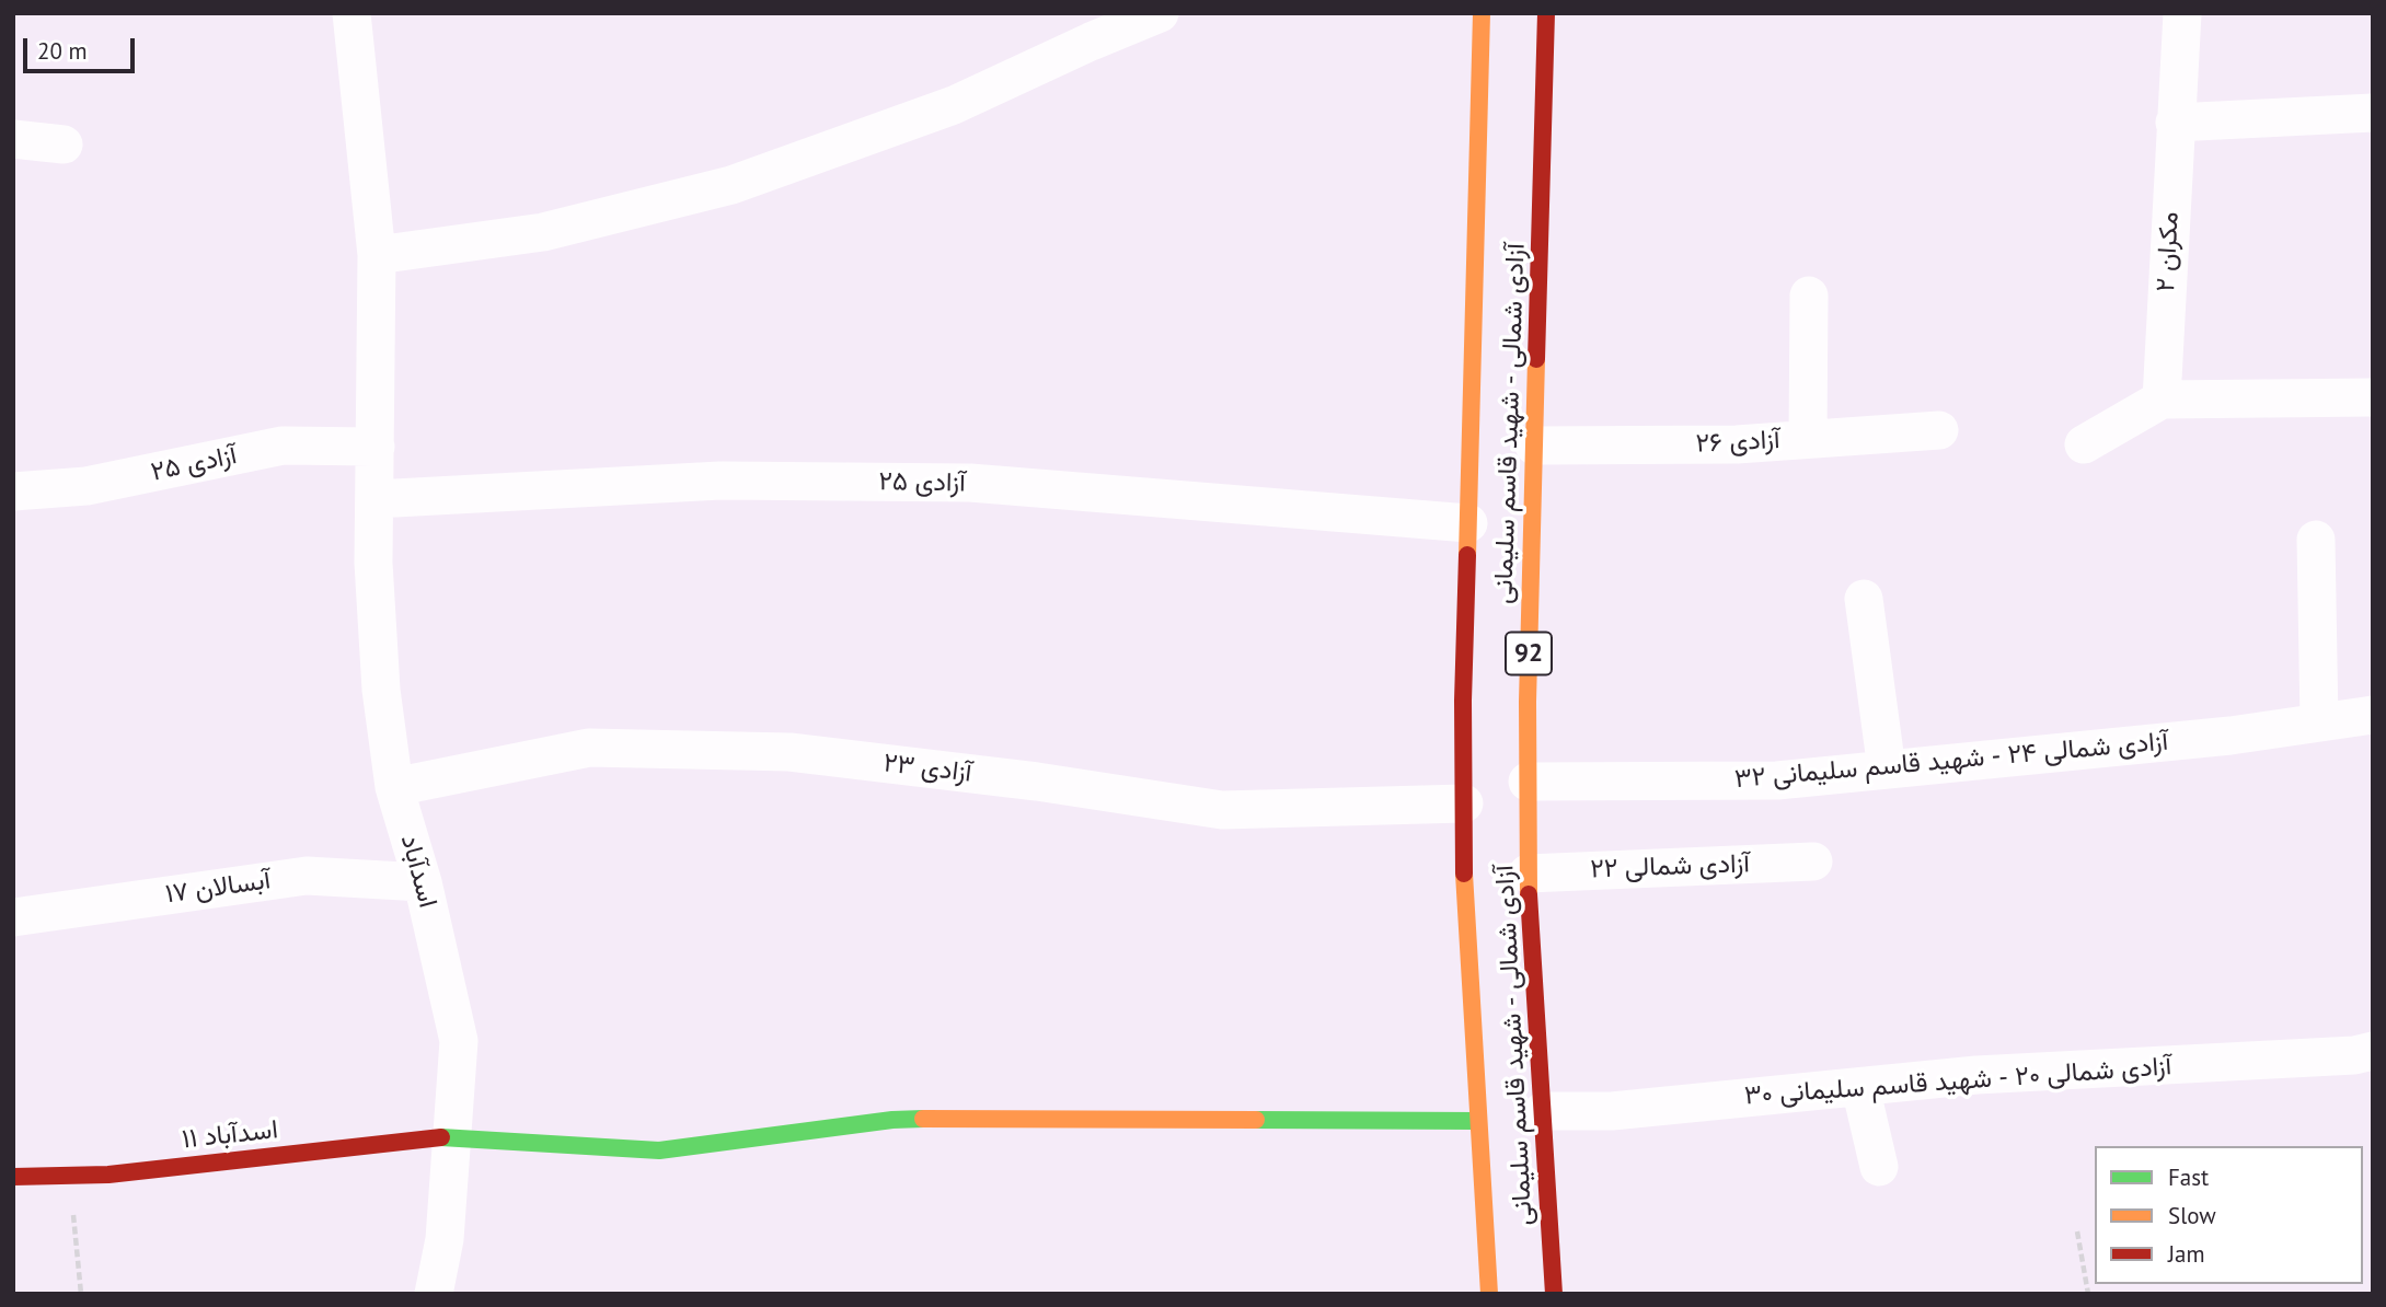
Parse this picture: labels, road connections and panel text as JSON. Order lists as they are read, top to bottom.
{
  "streets": {
    "main road": ["آزادی شمالی - شهید قاسم سلیمانی", "92", "اسدآباد ۱۱"],
    "street": [
      "مکران ۲",
      "آزادی ۲۶",
      "آزادی ۲۵",
      "آزادی شمالی ۲۴ - شهید قاسم سلیمانی ۳۲",
      "آزادی ۲۳",
      "آزادی شمالی ۲۲",
      "اسدآباد",
      "آبسالان ۱۷",
      "آزادی شمالی ۲۰ - شهید قاسم سلیمانی ۳۰"
    ]
  },
  "crossings": [
    ["آزادی شمالی - شهید قاسم سلیمانی", "آزادی ۲۶"],
    ["آزادی شمالی - شهید قاسم سلیمانی", "آزادی ۲۵"],
    ["آزادی شمالی - شهید قاسم سلیمانی", "آزادی شمالی ۲۴ - شهید قاسم سلیمانی ۳۲"],
    ["آزادی شمالی - شهید قاسم سلیمانی", "آزادی ۲۳"],
    ["آزادی شمالی - شهید قاسم سلیمانی", "آزادی شمالی ۲۲"],
    ["آزادی شمالی - شهید قاسم سلیمانی", "آزادی شمالی ۲۰ - شهید قاسم سلیمانی ۳۰"],
    ["آزادی شمالی - شهید قاسم سلیمانی", "اسدآباد ۱۱"],
    ["آزادی ۲۵", "اسدآباد"],
    ["آزادی ۲۳", "اسدآباد"],
    ["اسدآباد", "آبسالان ۱۷"],
    ["اسدآباد", "اسدآباد ۱۱"]
  ],
  "legend": ["Fast", "Slow", "Jam"],
  "scale_bar": "20 m"
}
